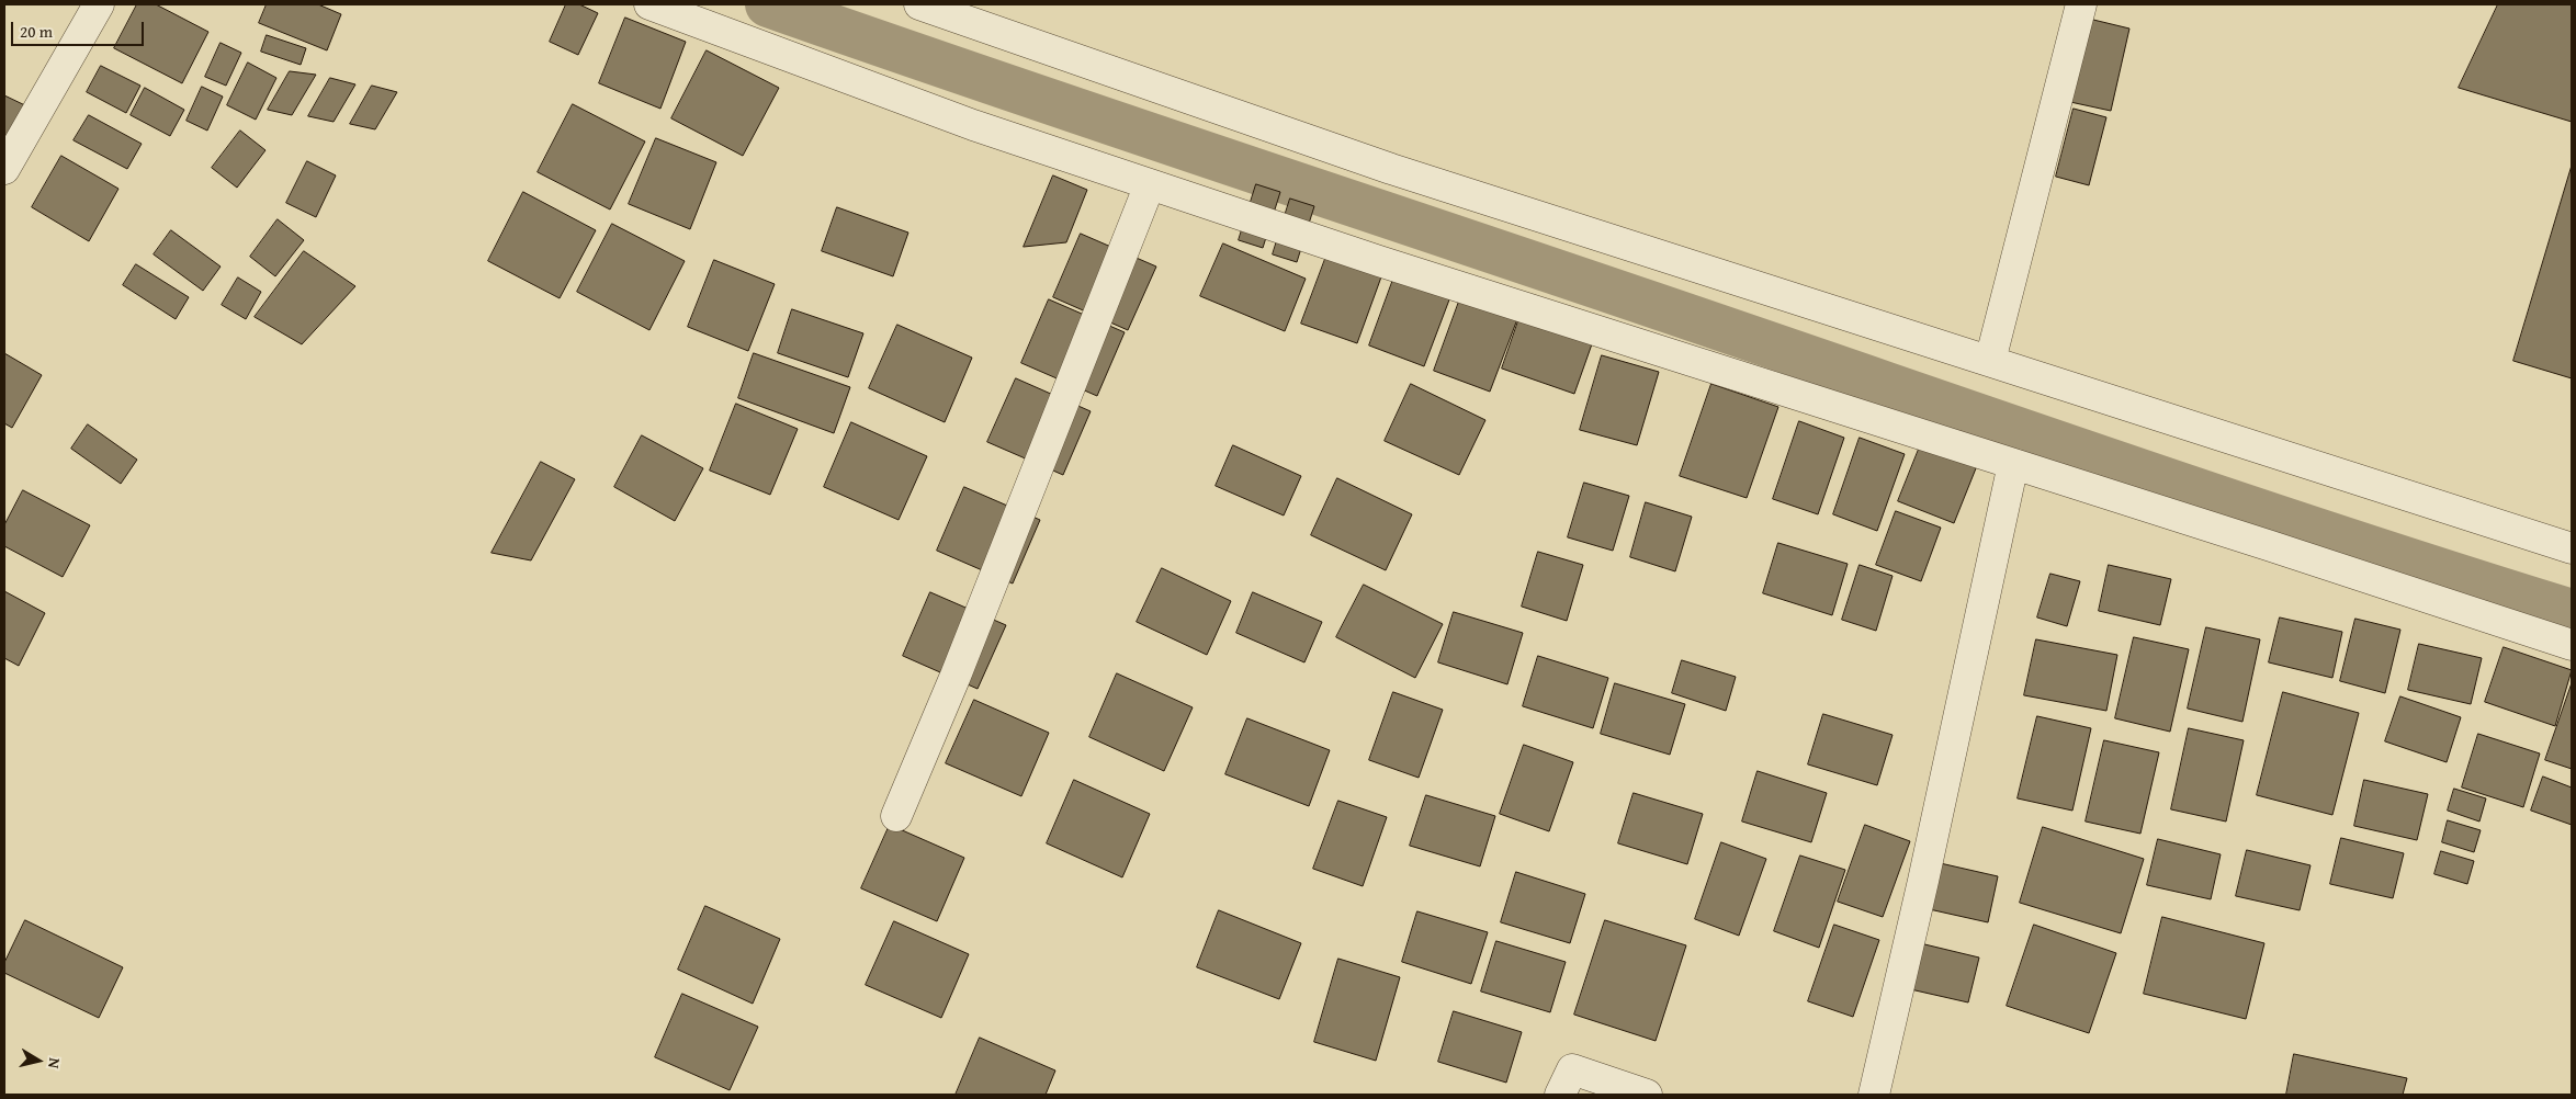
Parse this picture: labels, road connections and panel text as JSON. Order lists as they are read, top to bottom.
{
  "scale_bar": "20 m",
  "north": "right"
}
